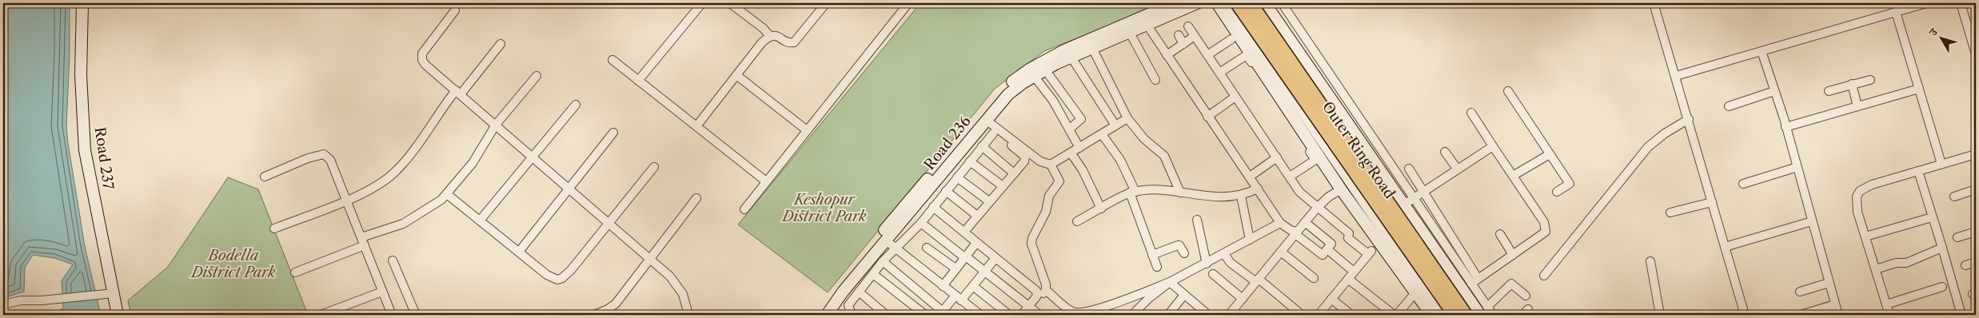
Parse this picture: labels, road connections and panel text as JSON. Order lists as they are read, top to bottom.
{
  "streets": {
    "main road": ["Outer Ring Road"],
    "street": ["Road 236", "Road 237"]
  },
  "parks": ["Keshopur District Park", "Bodella District Park"],
  "north": "top left"
}
